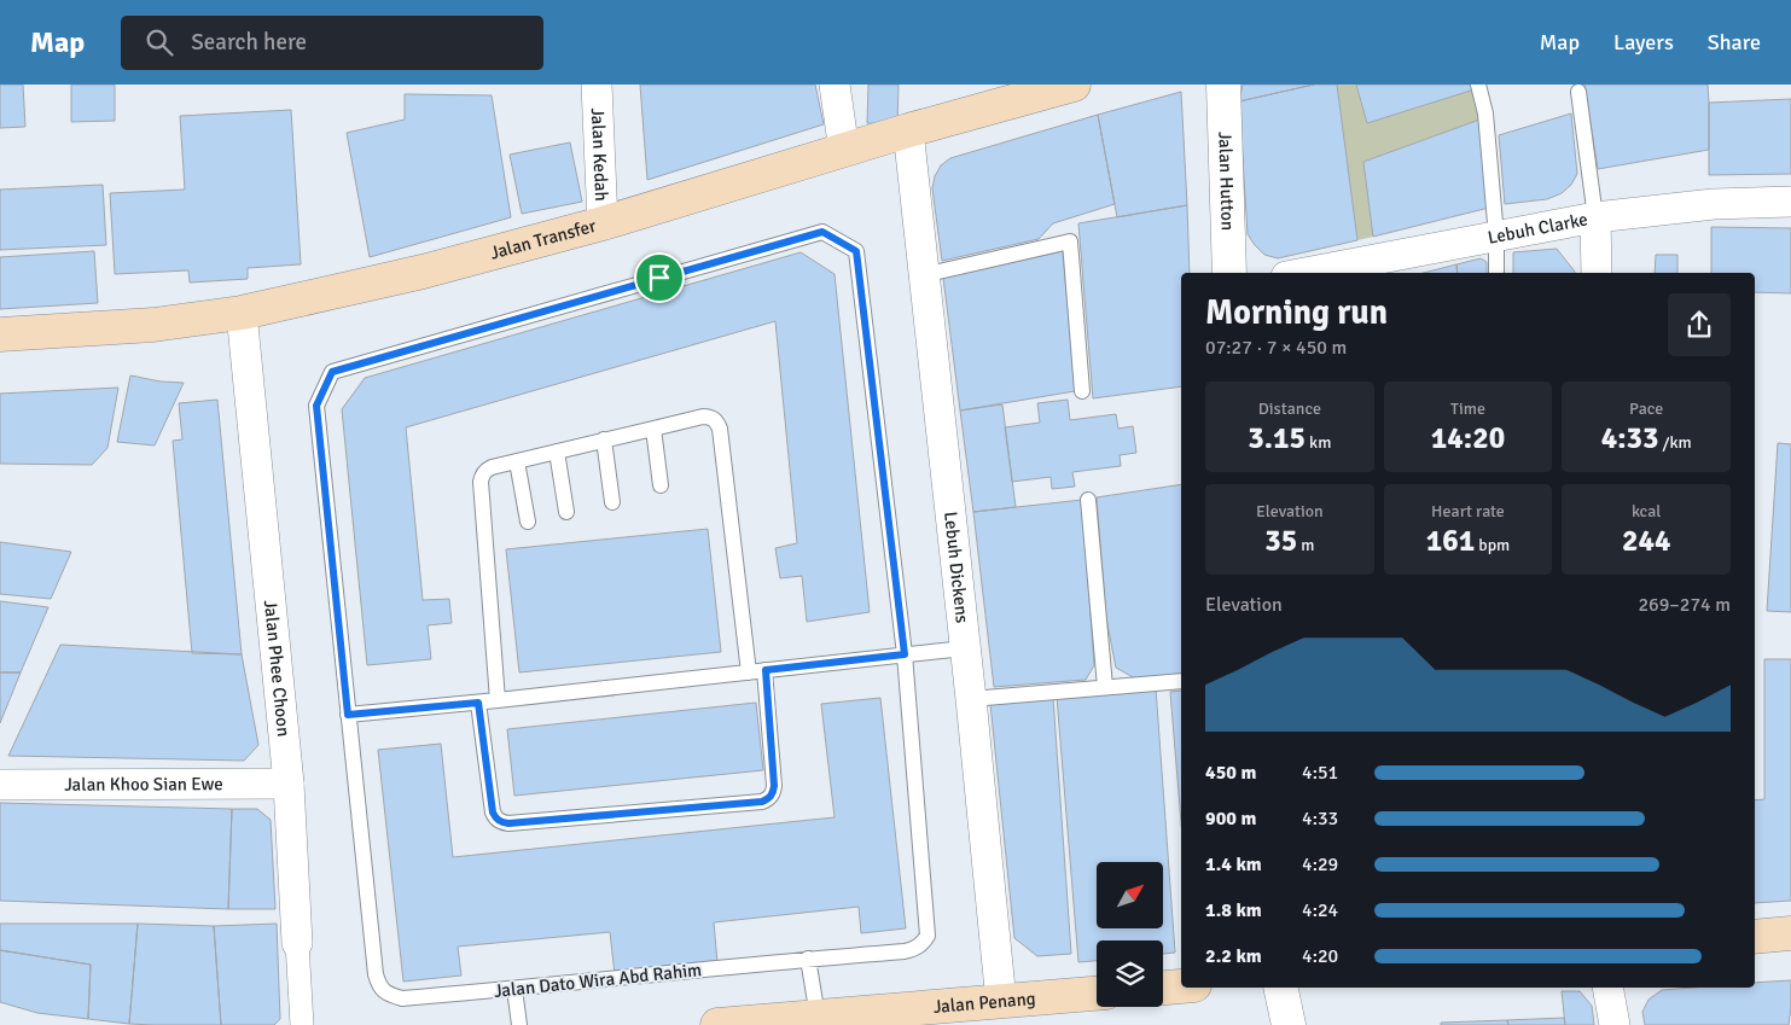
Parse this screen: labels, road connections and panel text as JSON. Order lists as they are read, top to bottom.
{
  "streets": {
    "main road": ["Jalan Transfer", "Jalan Penang"],
    "street": [
      "Jalan Kedah",
      "Jalan Hutton",
      "Lebuh Clarke",
      "Lebuh Dickens",
      "Jalan Phee Choon",
      "Jalan Khoo Sian Ewe"
    ],
    "lane": ["Jalan Dato Wira Abd Rahim"]
  },
  "crossings": [
    ["Jalan Kedah", "Jalan Transfer"],
    ["Jalan Transfer", "Lebuh Dickens"],
    ["Jalan Transfer", "Jalan Phee Choon"],
    ["Lebuh Dickens", "Jalan Penang"],
    ["Jalan Phee Choon", "Jalan Khoo Sian Ewe"]
  ],
  "north": "top right",
  "page": {
    "header": "Map",
    "search": "Search here",
    "nav": ["Map", "Layers", "Share"],
    "heading": ["Morning run", "07:27 · 7 × 450 m"],
    "stats": [
      ["Distance", "3.15 km"],
      ["Time", "14:20"],
      ["Pace", "4:33 /km"],
      ["Elevation", "35 m"],
      ["Heart rate", "161 bpm"],
      ["kcal", "244"]
    ],
    "chart": ["Elevation", "269–274 m"],
    "list": [
      {
        "name": "450 m",
        "note": "4:51"
      },
      {
        "name": "900 m",
        "note": "4:33"
      },
      {
        "name": "1.4 km",
        "note": "4:29"
      },
      {
        "name": "1.8 km",
        "note": "4:24"
      },
      {
        "name": "2.2 km",
        "note": "4:20"
      }
    ]
  }
}
